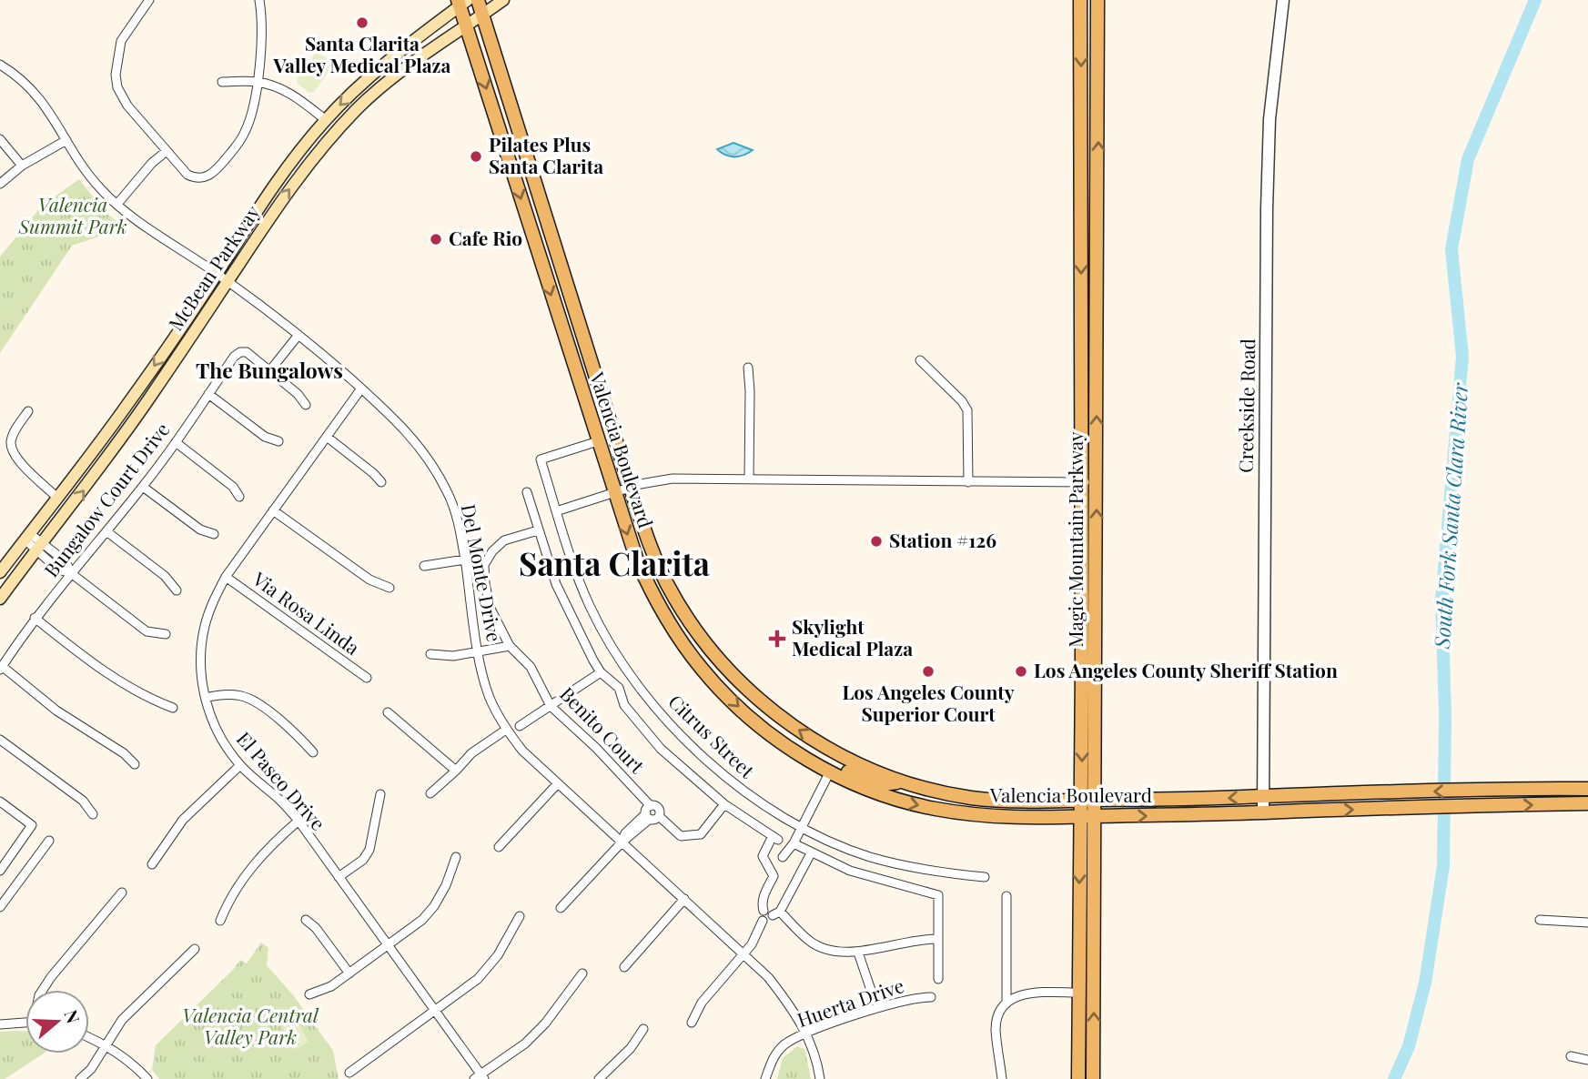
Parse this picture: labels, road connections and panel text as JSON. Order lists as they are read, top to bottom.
{
  "streets": {
    "main road": ["McBean Parkway", "Valencia Boulevard", "Magic Mountain Parkway"],
    "street": [
      "Creekside Road",
      "Bungalow Court Drive",
      "Del Monte Drive",
      "Via Rosa Linda",
      "Benito Court",
      "Citrus Street",
      "El Paseo Drive",
      "Huerta Drive"
    ]
  },
  "crossings": [
    ["McBean Parkway", "Valencia Boulevard"],
    ["McBean Parkway", "Del Monte Drive"],
    ["Creekside Road", "Valencia Boulevard"],
    ["Valencia Boulevard", "Magic Mountain Parkway"],
    ["Valencia Boulevard", "Citrus Street"],
    ["Del Monte Drive", "El Paseo Drive"],
    ["Del Monte Drive", "Huerta Drive"],
    ["Via Rosa Linda", "El Paseo Drive"]
  ],
  "districts": ["The Bungalows", "Santa Clarita"],
  "water": ["South Fork Santa Clara River"],
  "parks": ["Valencia Summit Park", "Valencia Central Valley Park"],
  "places": {
    "other": [
      "Santa Clarita Valley Medical Plaza",
      "Pilates Plus Santa Clarita",
      "Cafe Rio",
      "Station #126",
      "Los Angeles County Superior Court",
      "Los Angeles County Sheriff Station"
    ],
    "health": ["Skylight Medical Plaza"]
  },
  "north": "right"
}
